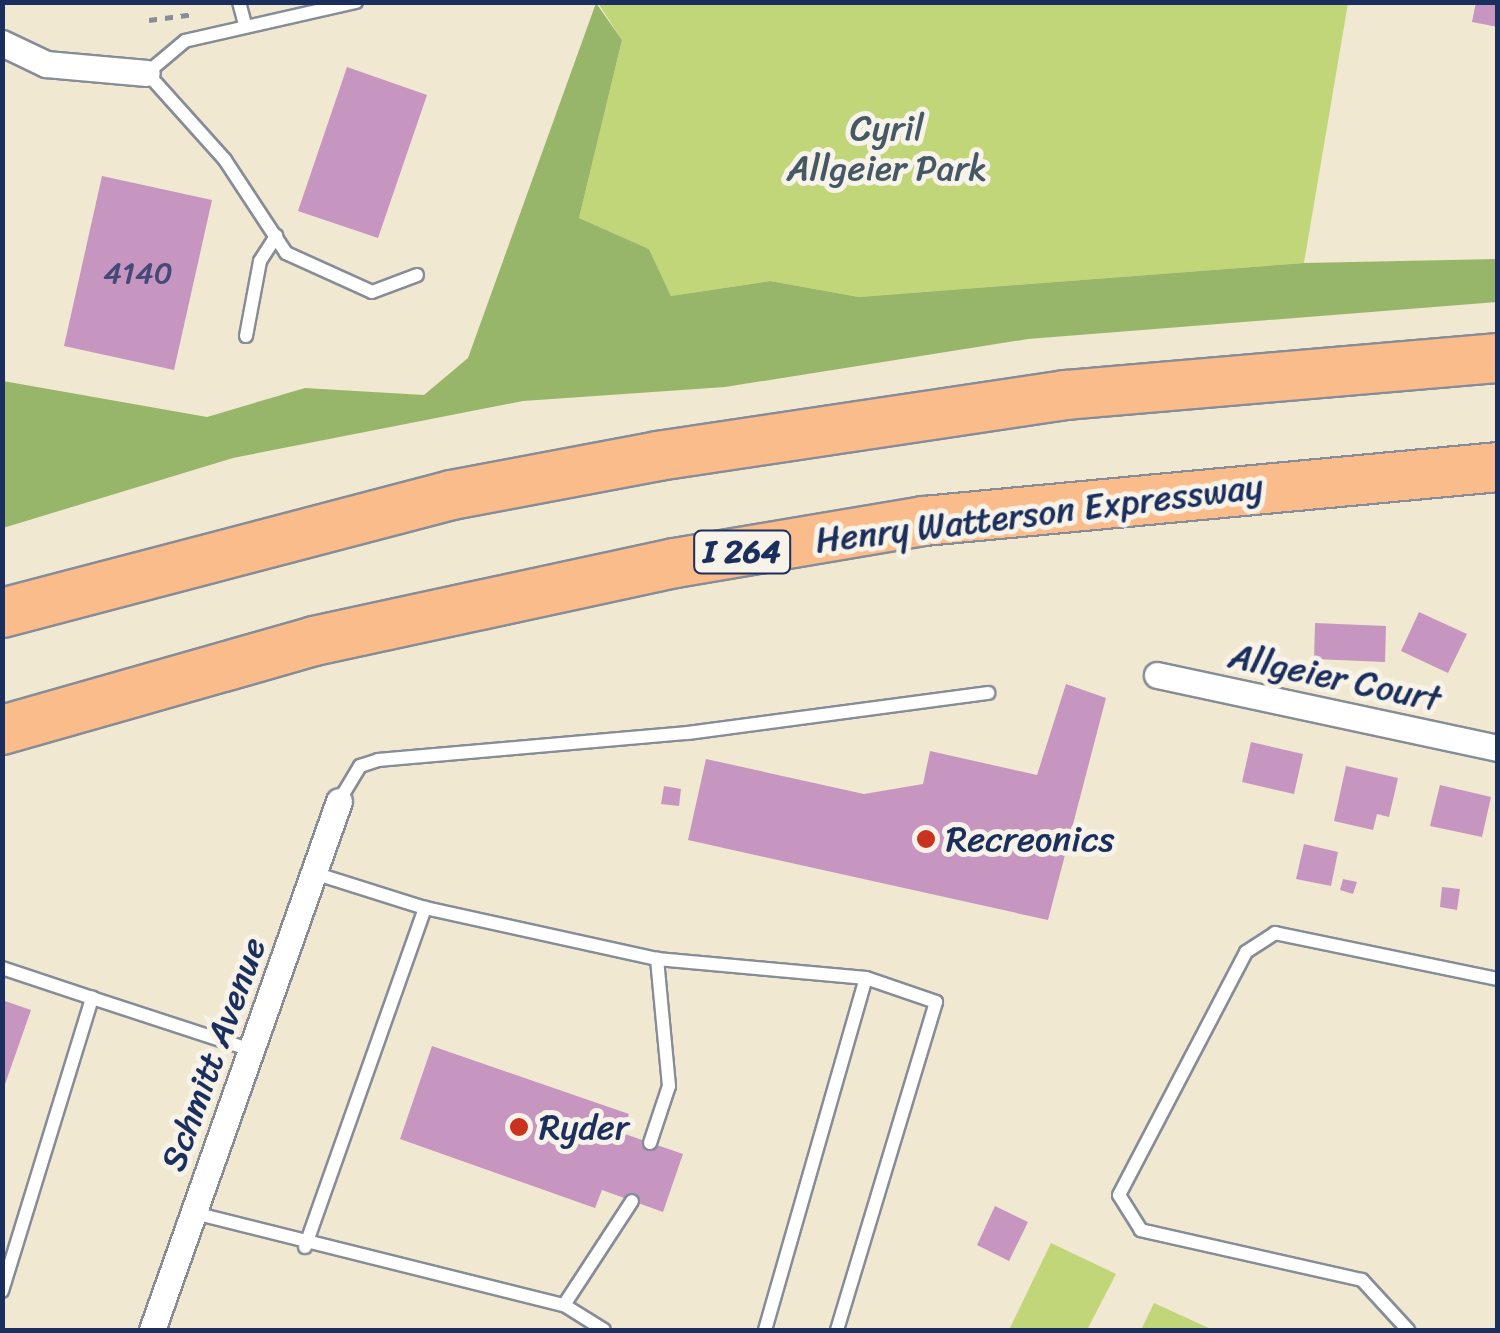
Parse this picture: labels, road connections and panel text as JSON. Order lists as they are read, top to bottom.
{
  "streets": {
    "highway": ["Henry Watterson Expressway", "I 264"],
    "street": ["Allgeier Court", "Schmitt Avenue"]
  },
  "parks": ["Cyril Allgeier Park"],
  "places": ["Recreonics", "Ryder"],
  "house_numbers": ["4140"]
}
